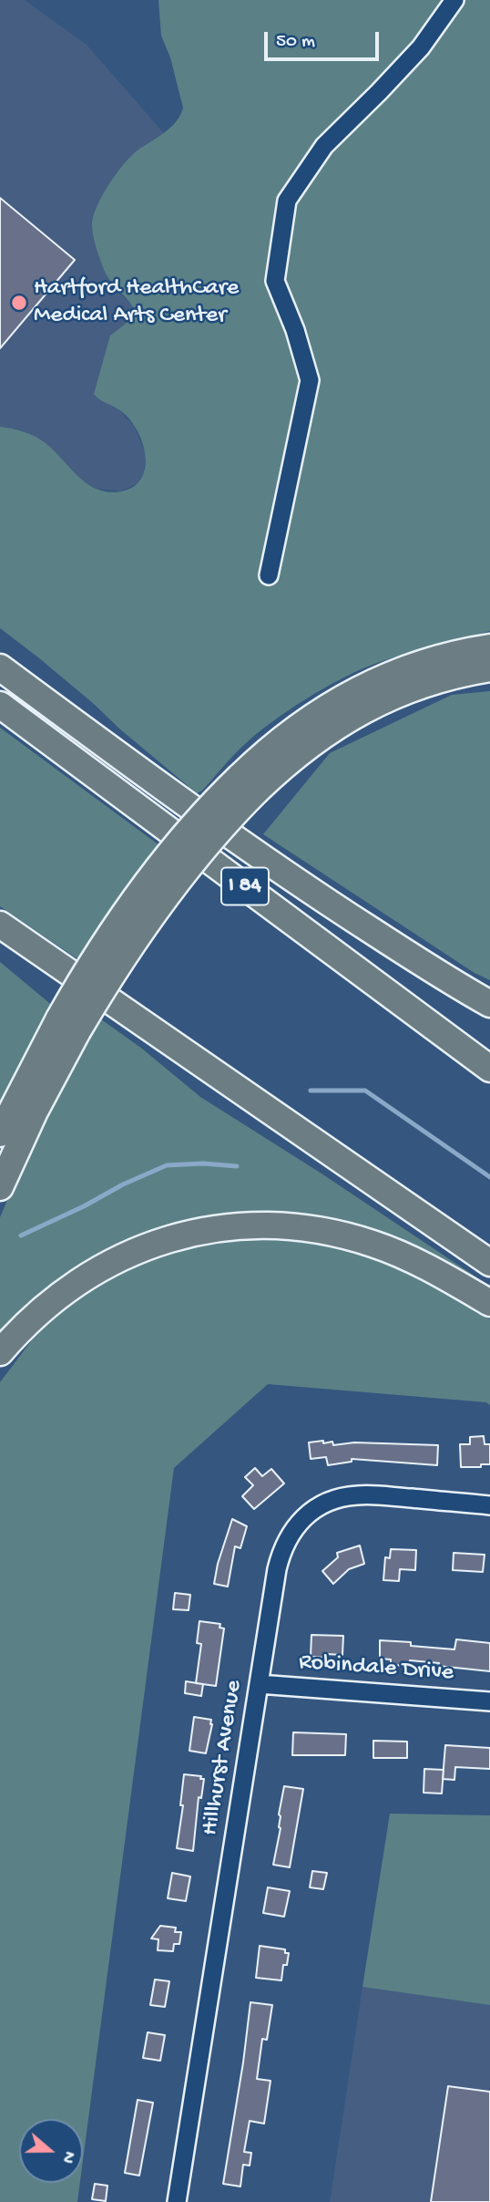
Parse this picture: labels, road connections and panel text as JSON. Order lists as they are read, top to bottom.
{
  "streets": {
    "highway": ["I 84"],
    "street": ["Robindale Drive", "Hillhurst Avenue"]
  },
  "crossings": [
    ["Robindale Drive", "Hillhurst Avenue"]
  ],
  "places": ["Hartford HealthCare Medical Arts Center"],
  "scale_bar": "50 m",
  "north": "right"
}
